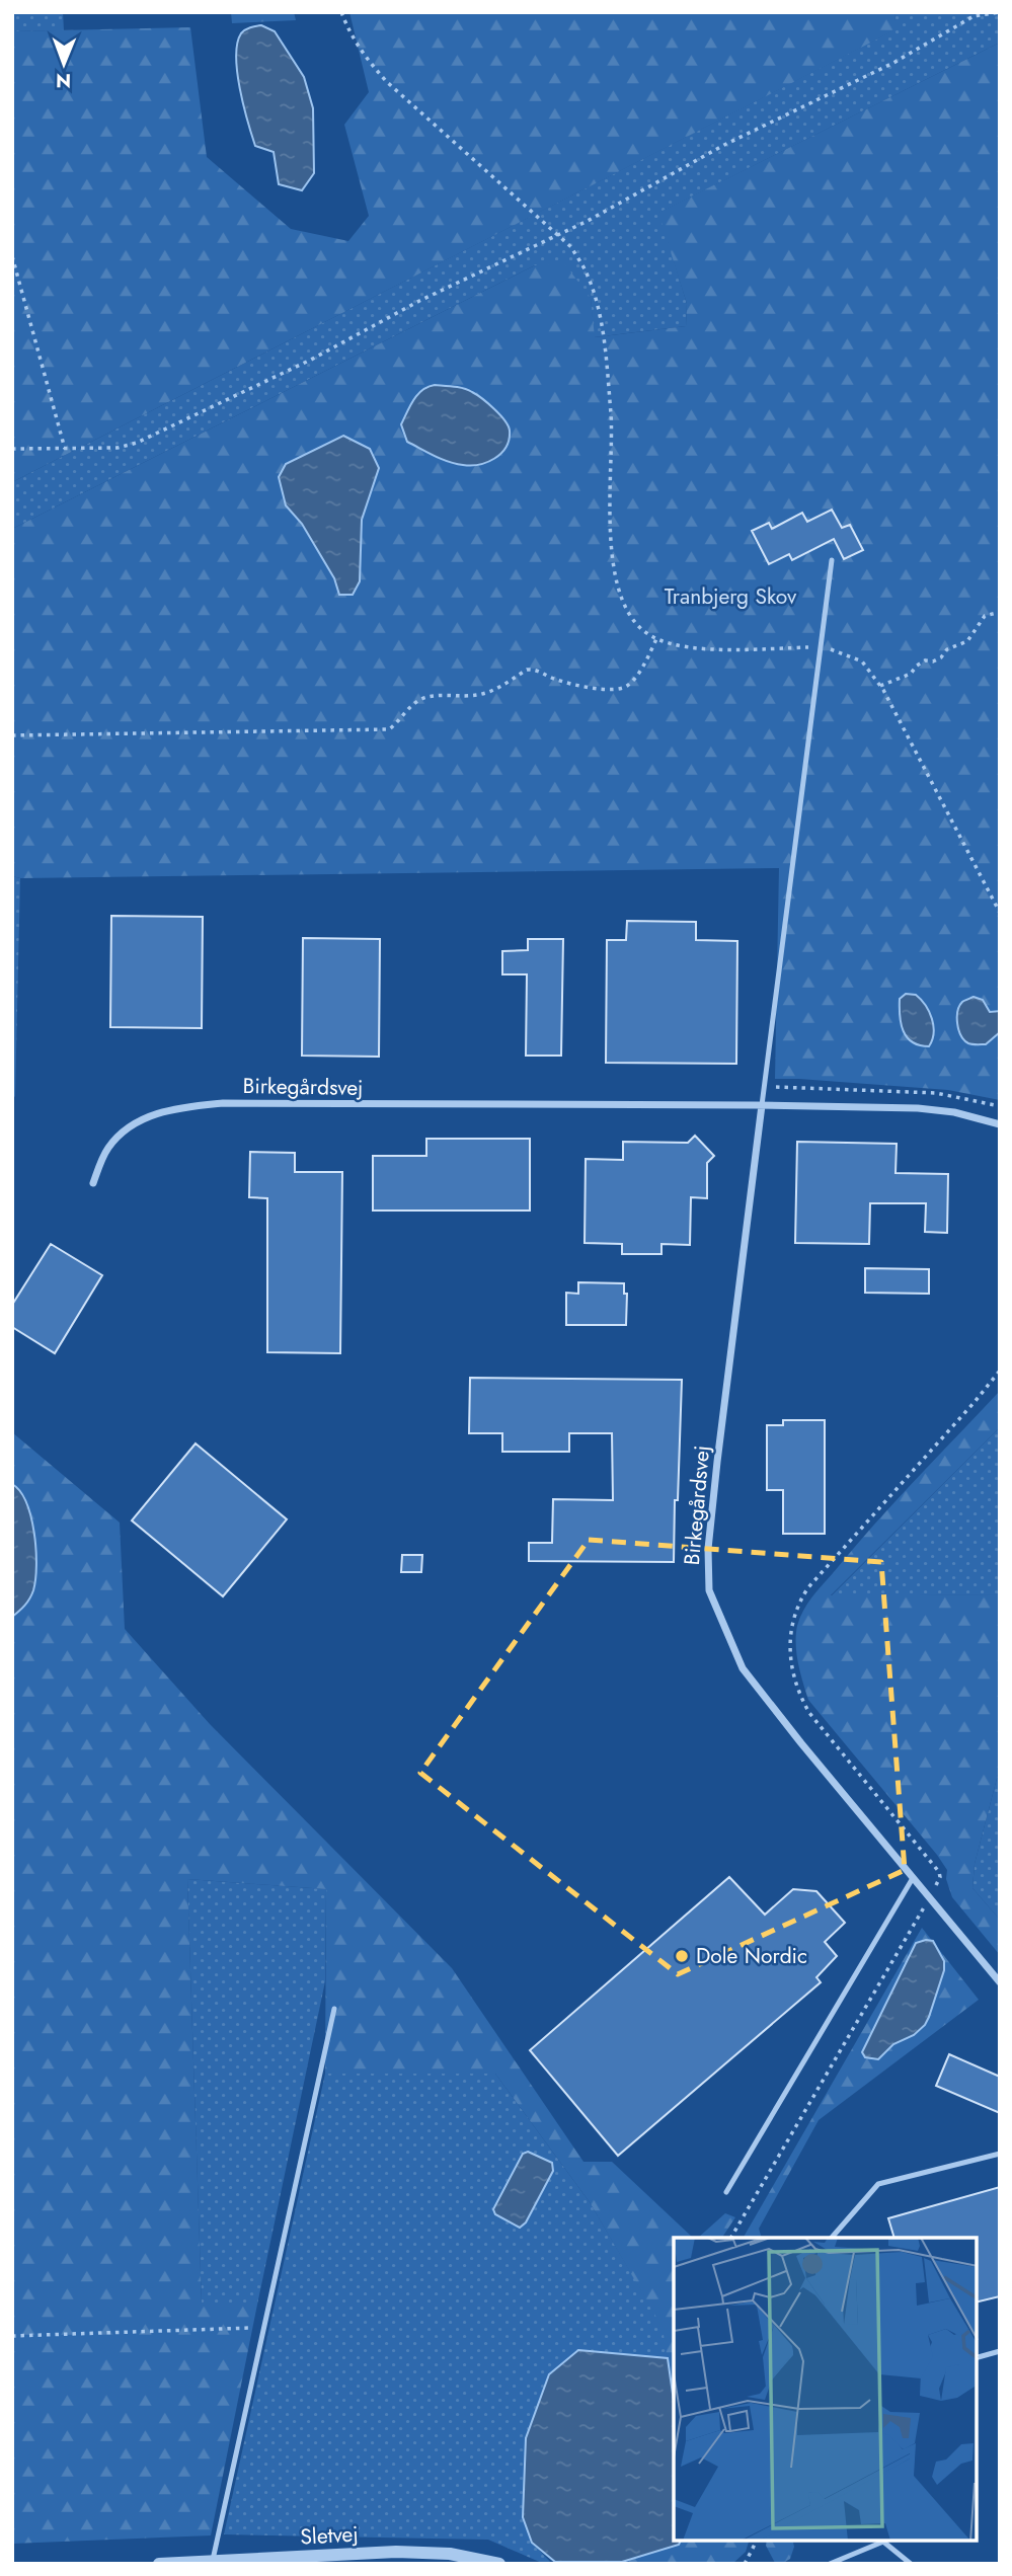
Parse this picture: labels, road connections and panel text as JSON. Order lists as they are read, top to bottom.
{
  "streets": {
    "street": ["Birkegårdsvej", "Sletvej"]
  },
  "parks": ["Tranbjerg Skov"],
  "places": ["Dole Nordic"],
  "north": "bottom"
}
